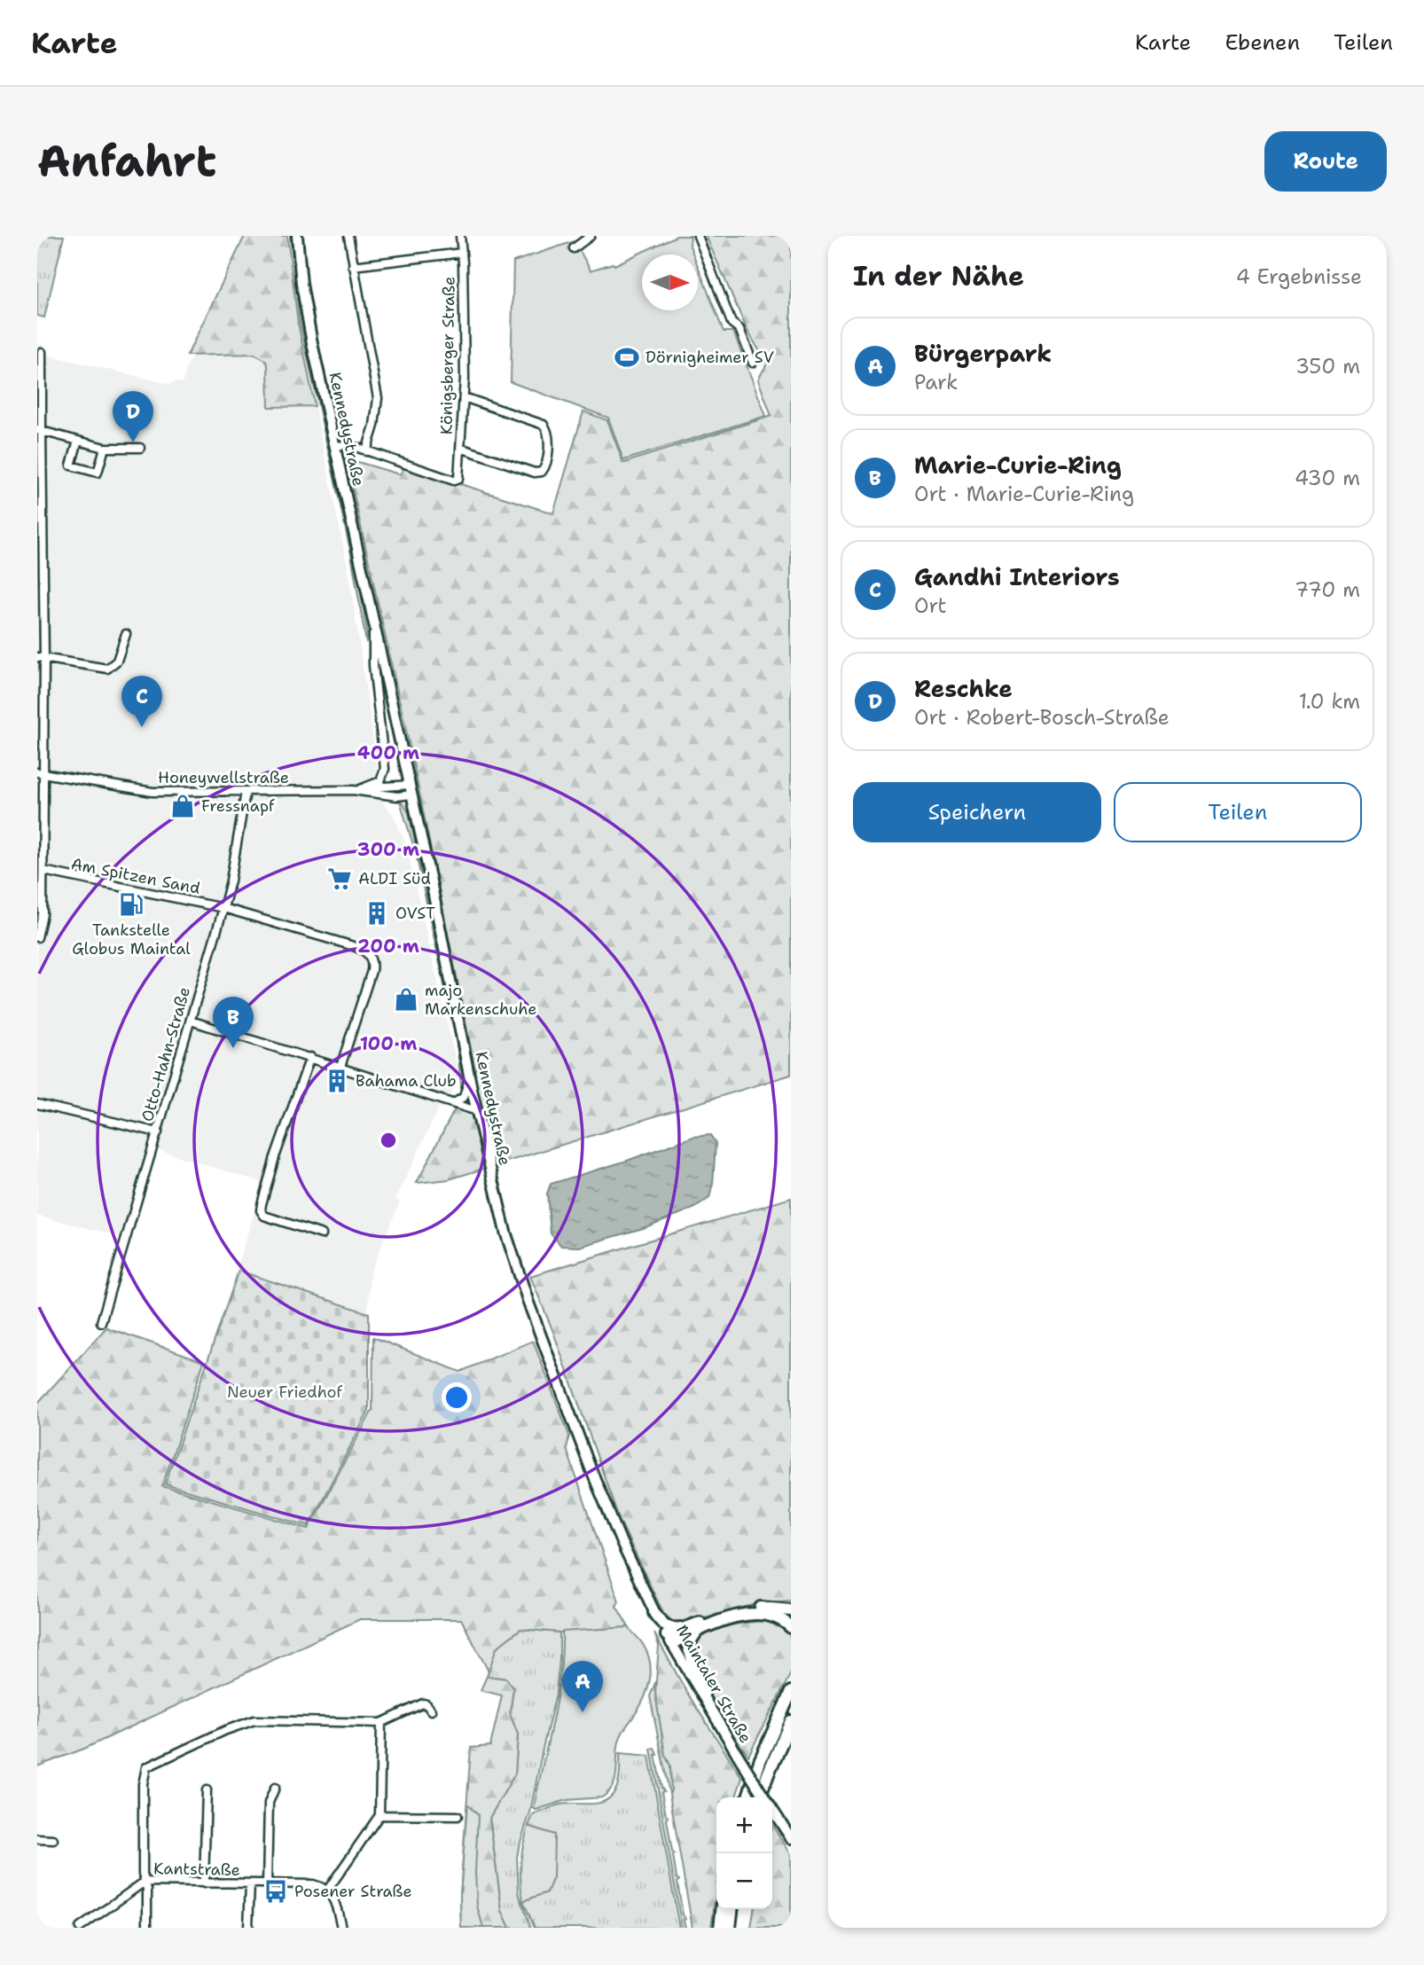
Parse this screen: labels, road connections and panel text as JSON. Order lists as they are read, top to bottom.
{
  "streets": {
    "main road": ["Kennedystraße", "Maintaler Straße"],
    "street": [
      "Königsberger Straße",
      "Honeywellstraße",
      "Am Spitzen Sand",
      "Otto-Hahn-Straße",
      "Kantstraße"
    ]
  },
  "crossings": [
    ["Kennedystraße", "Honeywellstraße"],
    ["Kennedystraße", "Maintaler Straße"],
    ["Honeywellstraße", "Otto-Hahn-Straße"],
    ["Am Spitzen Sand", "Otto-Hahn-Straße"]
  ],
  "parks": ["Neuer Friedhof"],
  "places": {
    "sports": ["Dörnigheimer SV"],
    "shop": ["Fressnapf", "majo Markenschuhe"],
    "supermarket": ["ALDI Süd"],
    "fuel station": ["Tankstelle Globus Maintal"],
    "building": ["OVST", "Bahama Club"],
    "bus stop": ["Posener Straße"]
  },
  "north": "right",
  "page": {
    "header": "Karte",
    "nav": ["Karte", "Ebenen", "Teilen"],
    "buttons": [
      "Route",
      ["Speichern", "Teilen"]
    ],
    "title": "Anfahrt",
    "heading": ["In der Nähe", "4 Ergebnisse"],
    "list": [
      {
        "mark": "A",
        "name": "Bürgerpark",
        "note": "Park",
        "value": "350 m"
      },
      {
        "mark": "B",
        "name": "Marie-Curie-Ring",
        "note": "Ort · Marie-Curie-Ring",
        "value": "430 m"
      },
      {
        "mark": "C",
        "name": "Gandhi Interiors",
        "note": "Ort",
        "value": "770 m"
      },
      {
        "mark": "D",
        "name": "Reschke",
        "note": "Ort · Robert-Bosch-Straße",
        "value": "1.0 km"
      }
    ],
    "pins": [
      "D",
      "C",
      "B",
      "A"
    ],
    "map_buttons": ["+", "−"]
  },
  "rings": [
    "400 m",
    "300 m",
    "200 m",
    "100 m"
  ]
}
